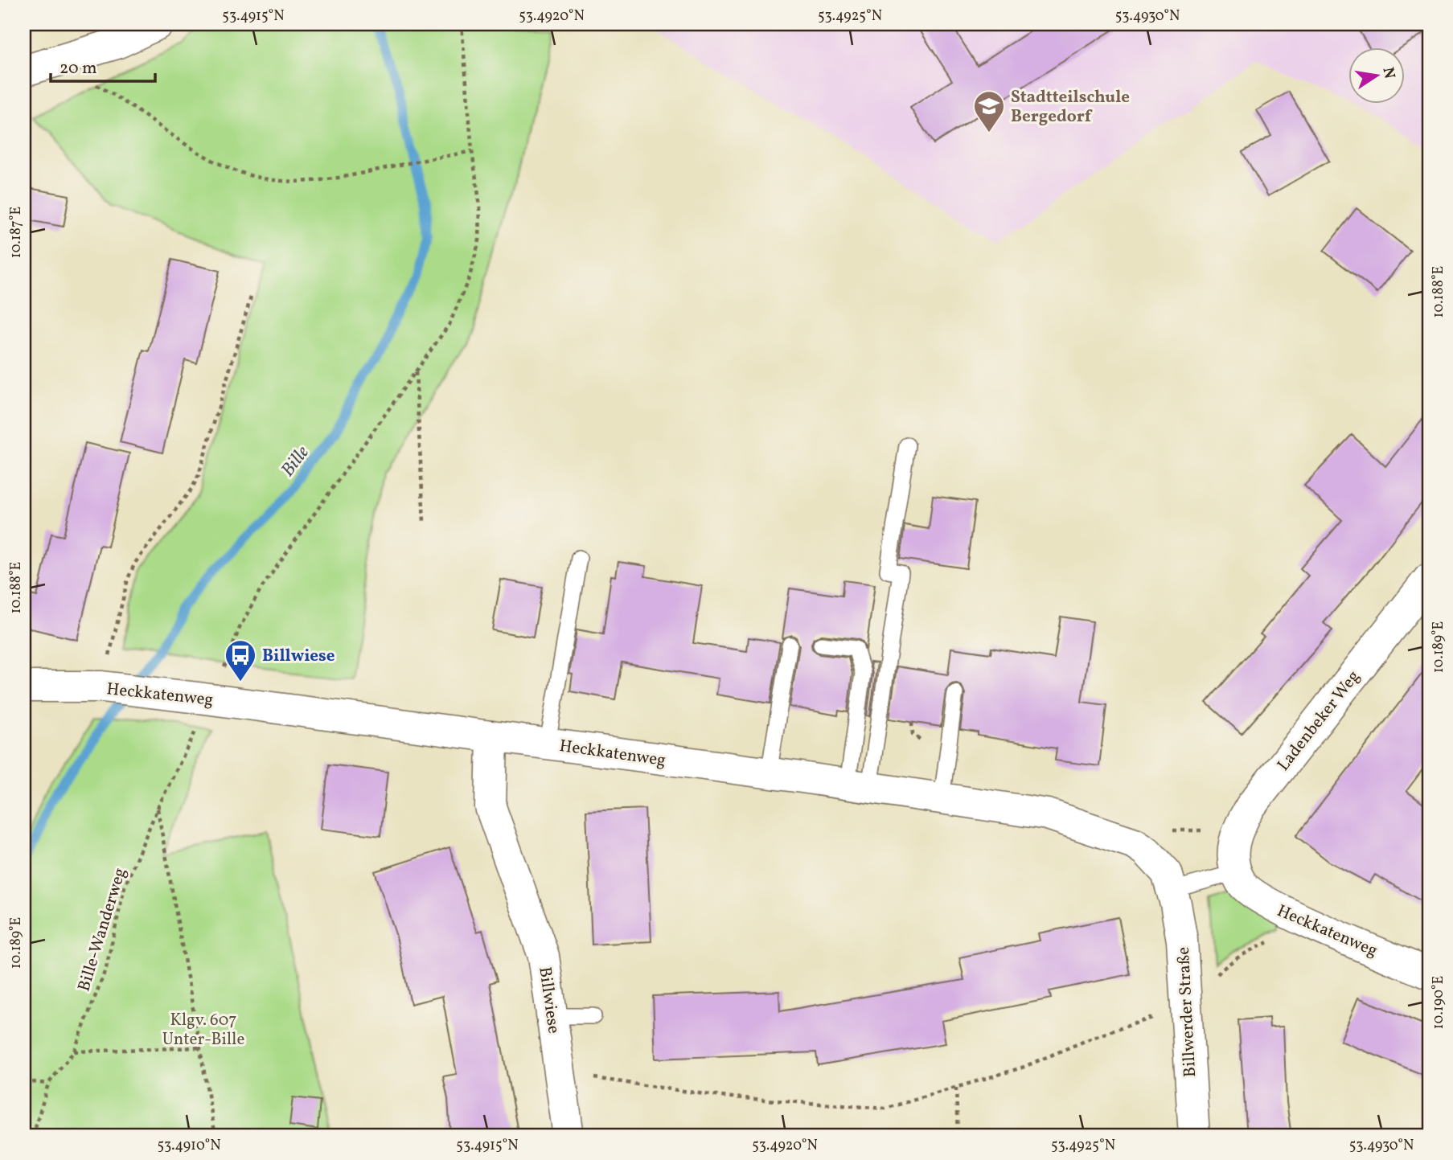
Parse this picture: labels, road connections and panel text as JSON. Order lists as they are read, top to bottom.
{
  "streets": {
    "street": [
      "Heckkatenweg",
      "Ladenbeker Weg",
      "Billwiese",
      "Billwerder Straße"
    ],
    "path": ["Bille-Wanderweg"]
  },
  "crossings": [
    ["Heckkatenweg", "Ladenbeker Weg"],
    ["Heckkatenweg", "Bille-Wanderweg"],
    ["Heckkatenweg", "Billwiese"],
    ["Heckkatenweg", "Billwerder Straße"]
  ],
  "water": ["Bille"],
  "parks": ["Klgv. 607 Unter-Bille"],
  "places": {
    "school or university": ["Stadtteilschule Bergedorf"],
    "bus stop": ["Billwiese"]
  },
  "scale_bar": "20 m",
  "north": "right",
  "coordinates": [
    "53.4915°N",
    "53.4920°N",
    "53.4925°N",
    "53.4930°N",
    "10.187°E",
    "10.188°E",
    "10.189°E",
    "10.190°E",
    "53.4910°N"
  ]
}
